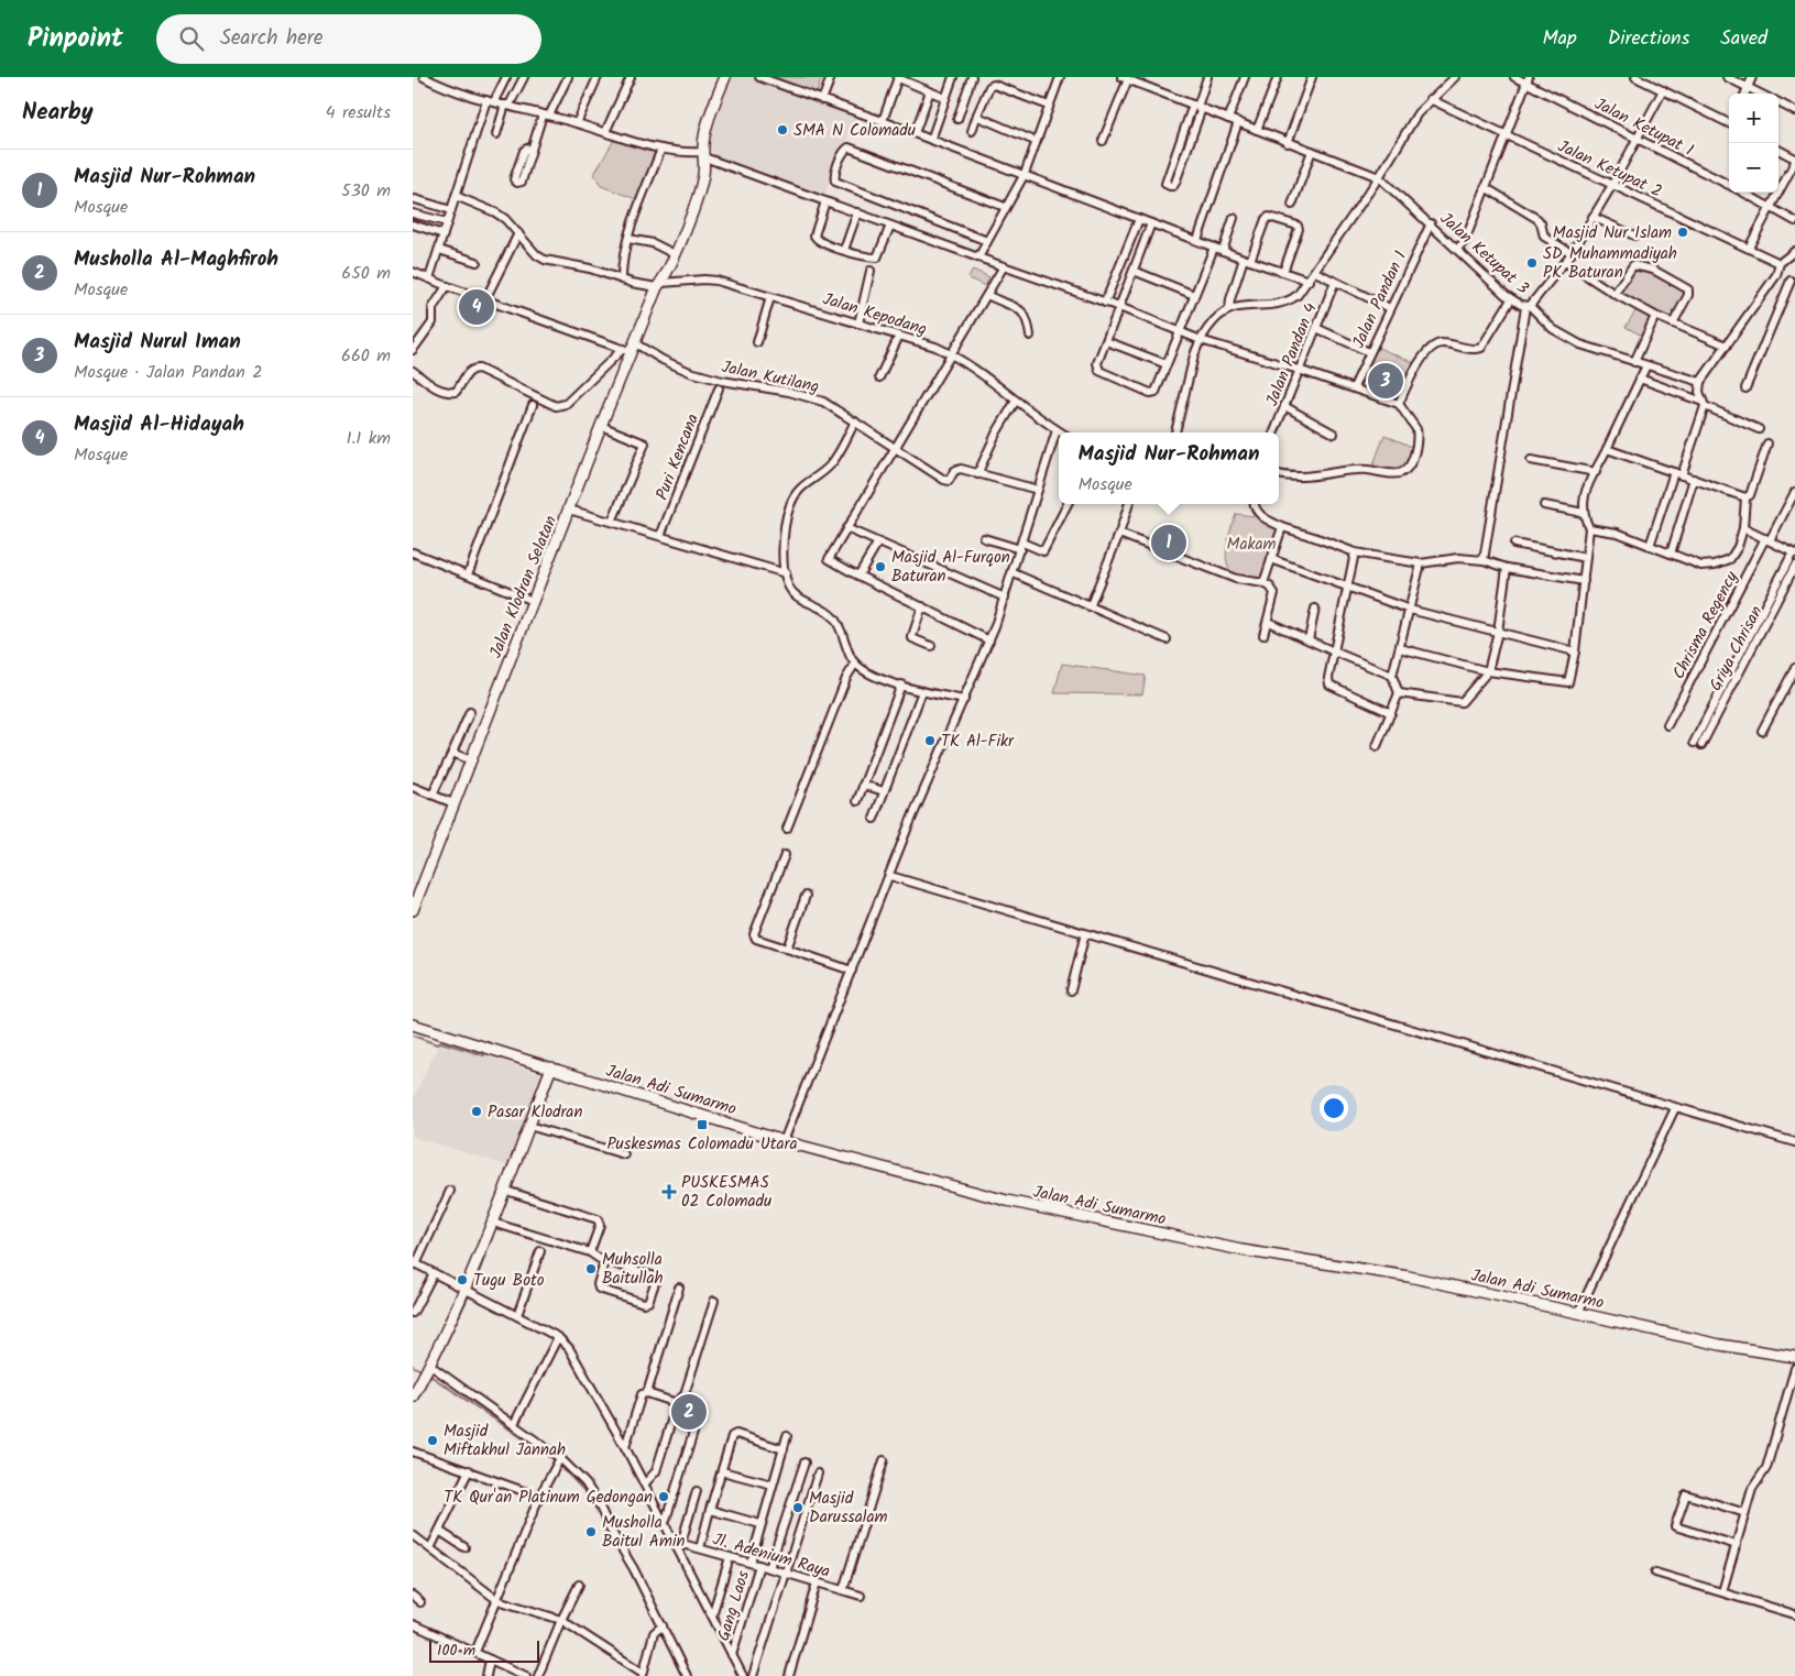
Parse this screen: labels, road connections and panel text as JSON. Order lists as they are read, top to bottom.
{
  "streets": {
    "main road": ["Jalan Klodran Selatan", "Jalan Adi Sumarmo"],
    "street": [
      "Jalan Ketupat 1",
      "Jalan Ketupat 2",
      "Jalan Ketupat 3",
      "Jalan Pandan 1",
      "Jalan Kepodang",
      "Jalan Pandan 4",
      "Jalan Kutilang",
      "Puri Kencana",
      "Chrisma Regency",
      "Griya Chrisan",
      "Jl. Adenium Raya",
      "Gang Laos"
    ]
  },
  "crossings": [
    ["Jalan Ketupat 3", "Jalan Pandan 1"],
    ["Jalan Kepodang", "Jalan Klodran Selatan"],
    ["Jalan Kutilang", "Jalan Klodran Selatan"],
    ["Jl. Adenium Raya", "Gang Laos"]
  ],
  "parks": ["Makam"],
  "places": {
    "other": [
      "SMA N Colomadu",
      "Masjid Nur Islam",
      "SD Muhammadiyah PK Baturan",
      "Masjid Al-Furqon Baturan",
      "TK Al-Fikr",
      "Pasar Klodran",
      "Muhsolla Baitullah",
      "Tugu Boto",
      "Masjid Miftakhul Jannah",
      "TK Qur'an Platinum Gedongan",
      "Masjid Darussalam",
      "Musholla Baitul Amin"
    ],
    "transit": ["Puskesmas Colomadu Utara"],
    "health": ["PUSKESMAS 02 Colomadu"]
  },
  "scale_bar": "100 m",
  "page": {
    "header": "Pinpoint",
    "search": "Search here",
    "nav": ["Map", "Directions", "Saved"],
    "heading": ["Nearby", "4 results"],
    "map_buttons": ["+", "−"],
    "list": [
      {
        "mark": "1",
        "name": "Masjid Nur-Rohman",
        "note": "Mosque",
        "value": "530 m"
      },
      {
        "mark": "2",
        "name": "Musholla Al-Maghfiroh",
        "note": "Mosque",
        "value": "650 m"
      },
      {
        "mark": "3",
        "name": "Masjid Nurul Iman",
        "note": "Mosque · Jalan Pandan 2",
        "value": "660 m"
      },
      {
        "mark": "4",
        "name": "Masjid Al-Hidayah",
        "note": "Mosque",
        "value": "1.1 km"
      }
    ],
    "pins": [
      "4",
      "3",
      "1",
      "2"
    ],
    "popup": ["Masjid Nur-Rohman", "Mosque"],
    "scale": "100 m"
  }
}
